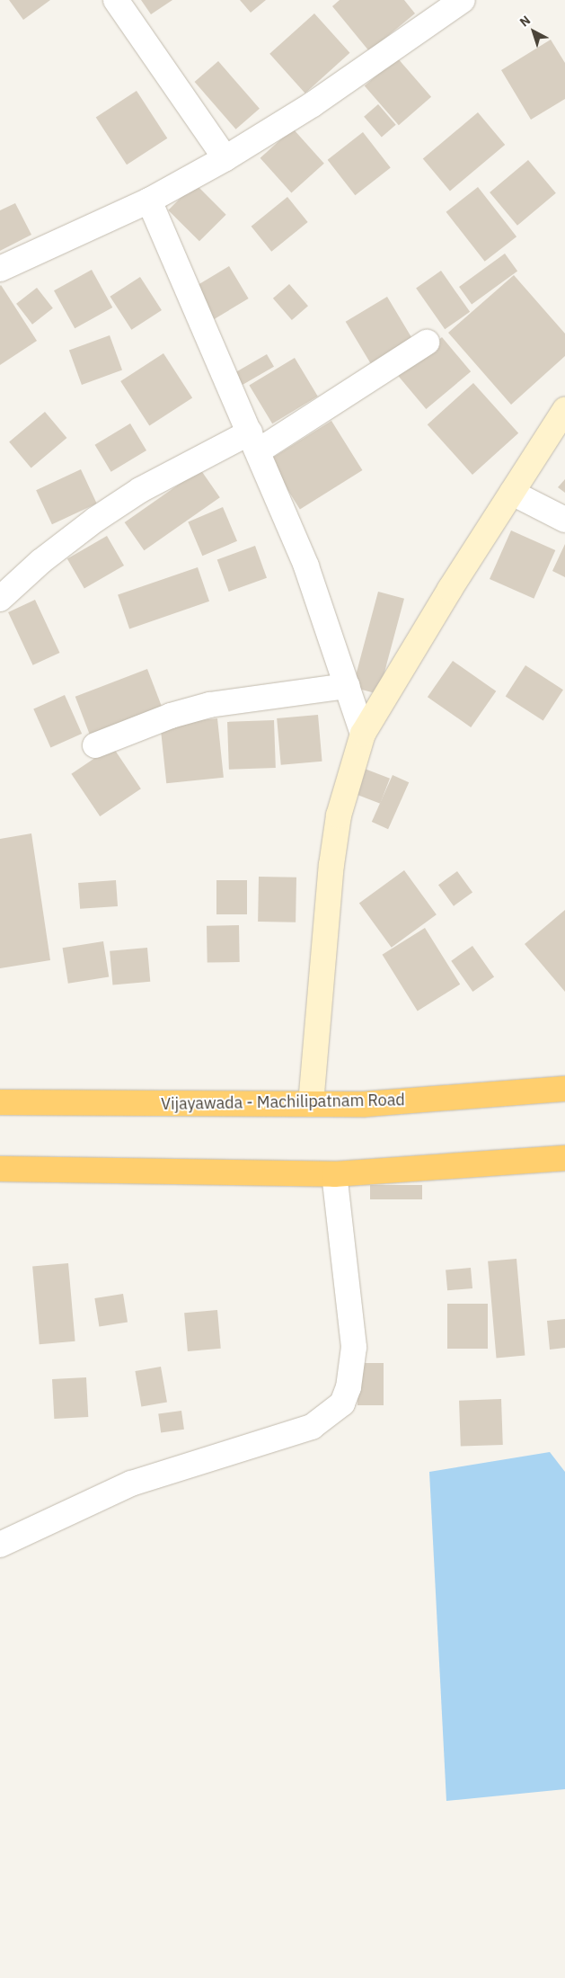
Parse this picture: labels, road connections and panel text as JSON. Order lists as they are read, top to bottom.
{
  "streets": {
    "highway": ["Vijayawada - Machilipatnam Road"]
  },
  "north": "top left"
}
